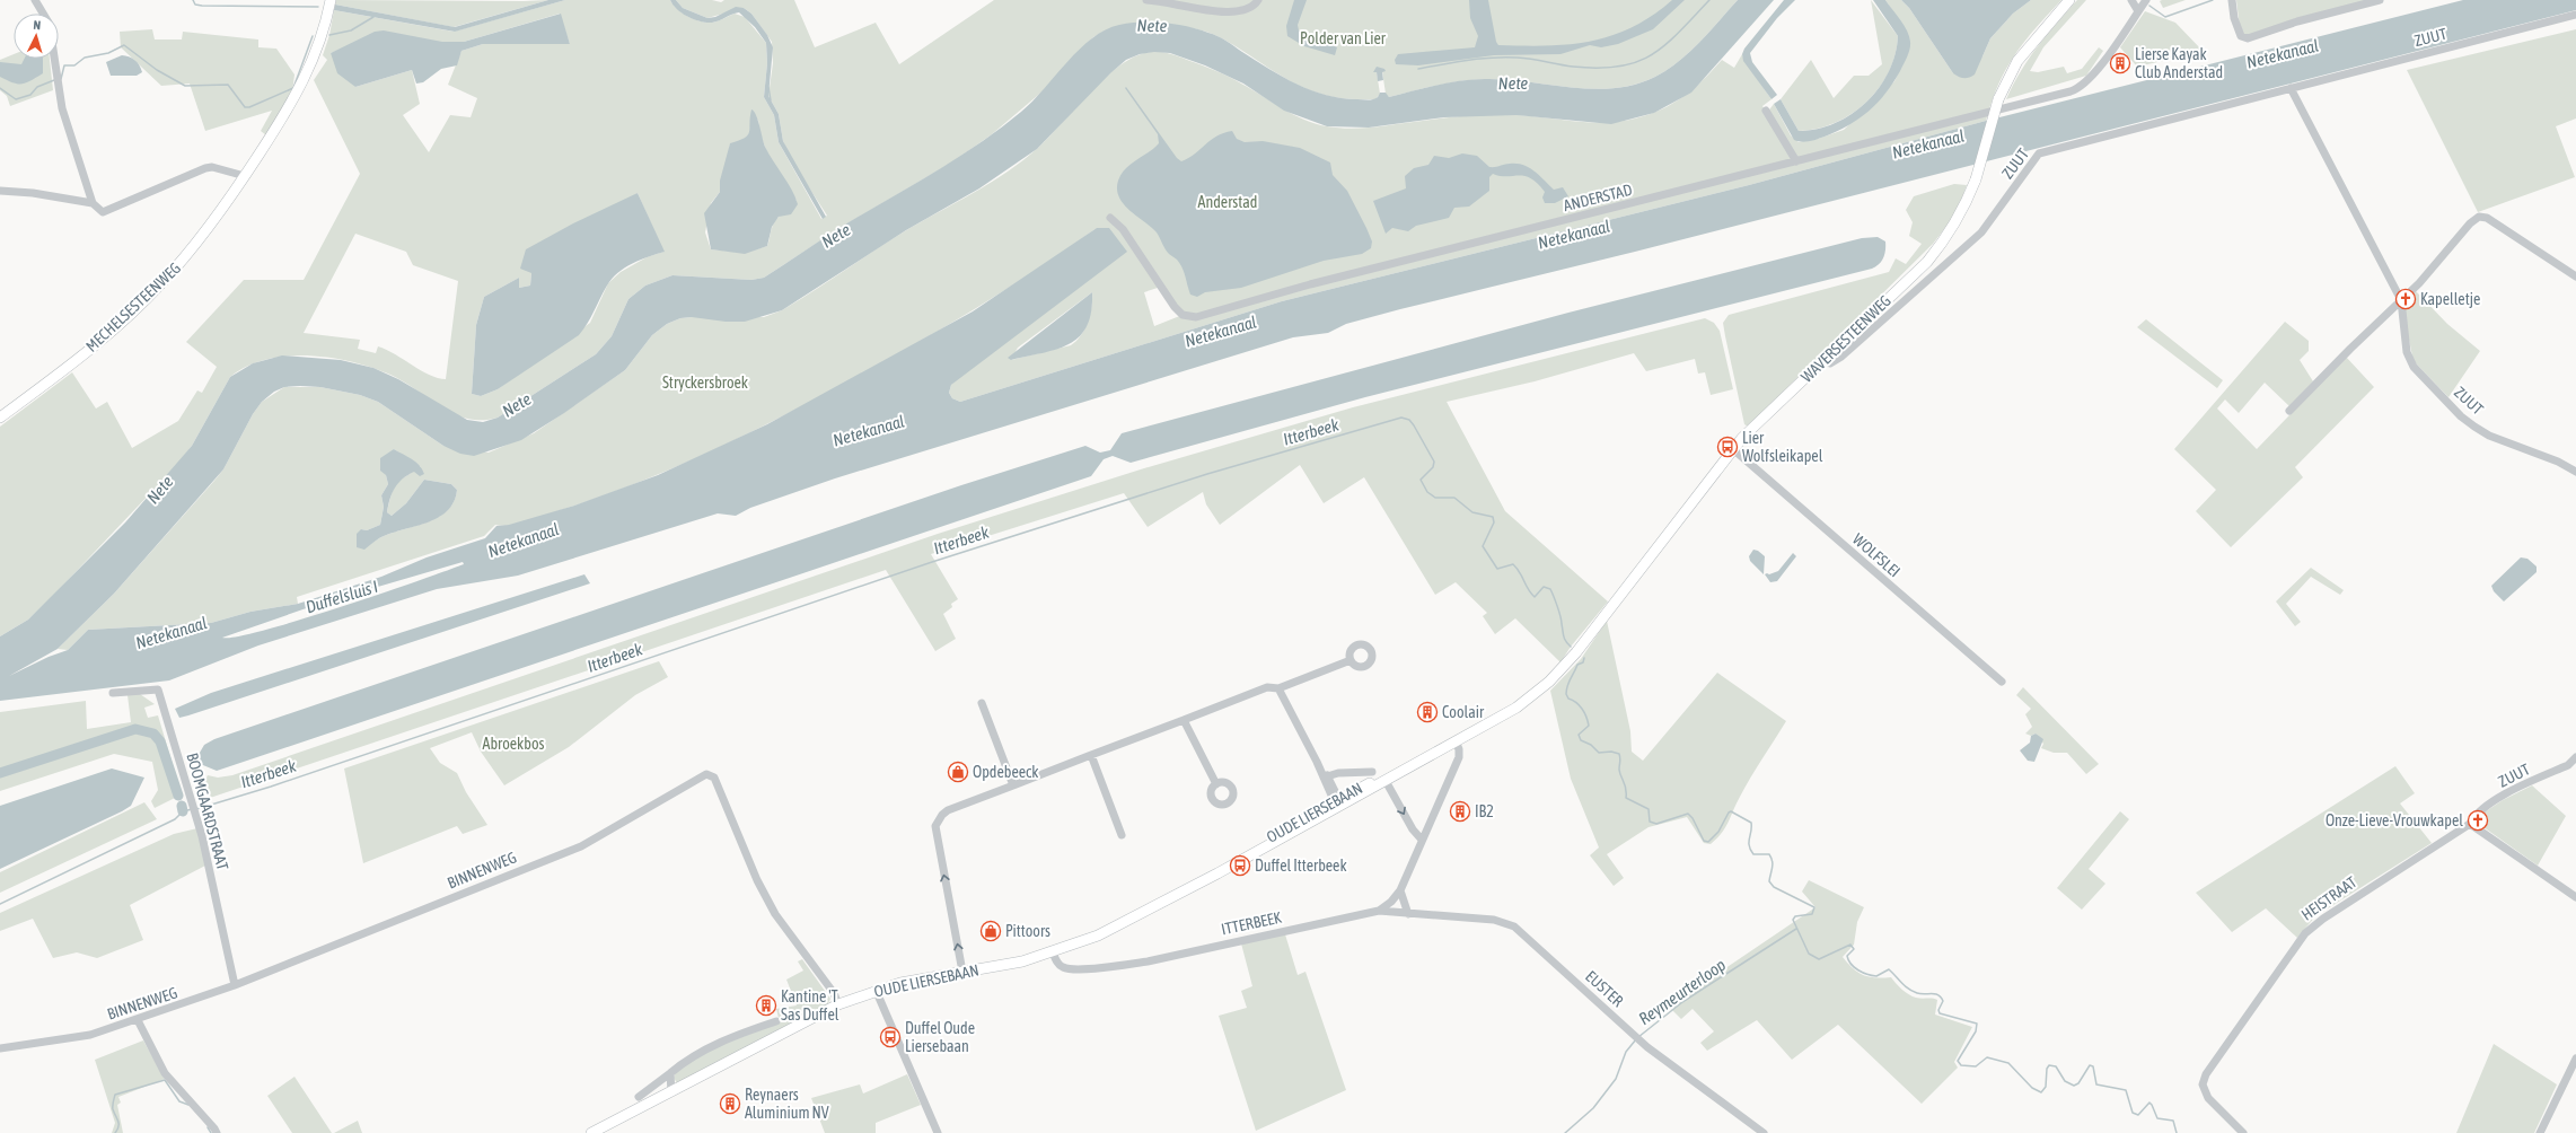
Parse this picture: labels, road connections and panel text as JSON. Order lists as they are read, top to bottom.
{
  "streets": {
    "main road": ["MECHELSESTEENWEG", "WAVERSESTEENWEG", "OUDE LIERSEBAAN"],
    "street": [
      "ZUUT",
      "ANDERSTAD",
      "WOLFSLEI",
      "BOOMGAARDSTRAAT",
      "BINNENWEG",
      "HEISTRAAT",
      "ITTERBEEK",
      "EUSTER"
    ]
  },
  "crossings": [
    ["ZUUT", "WAVERSESTEENWEG"],
    ["ZUUT", "HEISTRAAT"],
    ["WAVERSESTEENWEG", "WOLFSLEI"],
    ["WAVERSESTEENWEG", "OUDE LIERSEBAAN"],
    ["BOOMGAARDSTRAAT", "BINNENWEG"],
    ["OUDE LIERSEBAAN", "BINNENWEG"],
    ["OUDE LIERSEBAAN", "ITTERBEEK"],
    ["ITTERBEEK", "EUSTER"]
  ],
  "water": [
    "Nete",
    "Netekanaal",
    "Itterbeek",
    "Duffelsluis I",
    "Reymeurterloop"
  ],
  "parks": [
    "Polder van Lier",
    "Anderstad",
    "Stryckersbroek",
    "Abroekbos"
  ],
  "places": {
    "building": [
      "Lierse Kayak Club Anderstad",
      "Coolair",
      "IB2",
      "Kantine 'T Sas Duffel",
      "Reynaers Aluminium NV"
    ],
    "church": ["Kapelletje", "Onze-Lieve-Vrouwkapel"],
    "bus stop": ["Lier Wolfsleikapel", "Duffel Itterbeek", "Duffel Oude Liersebaan"],
    "shop": ["Opdebeeck", "Pittoors"]
  },
  "north": "top"
}
